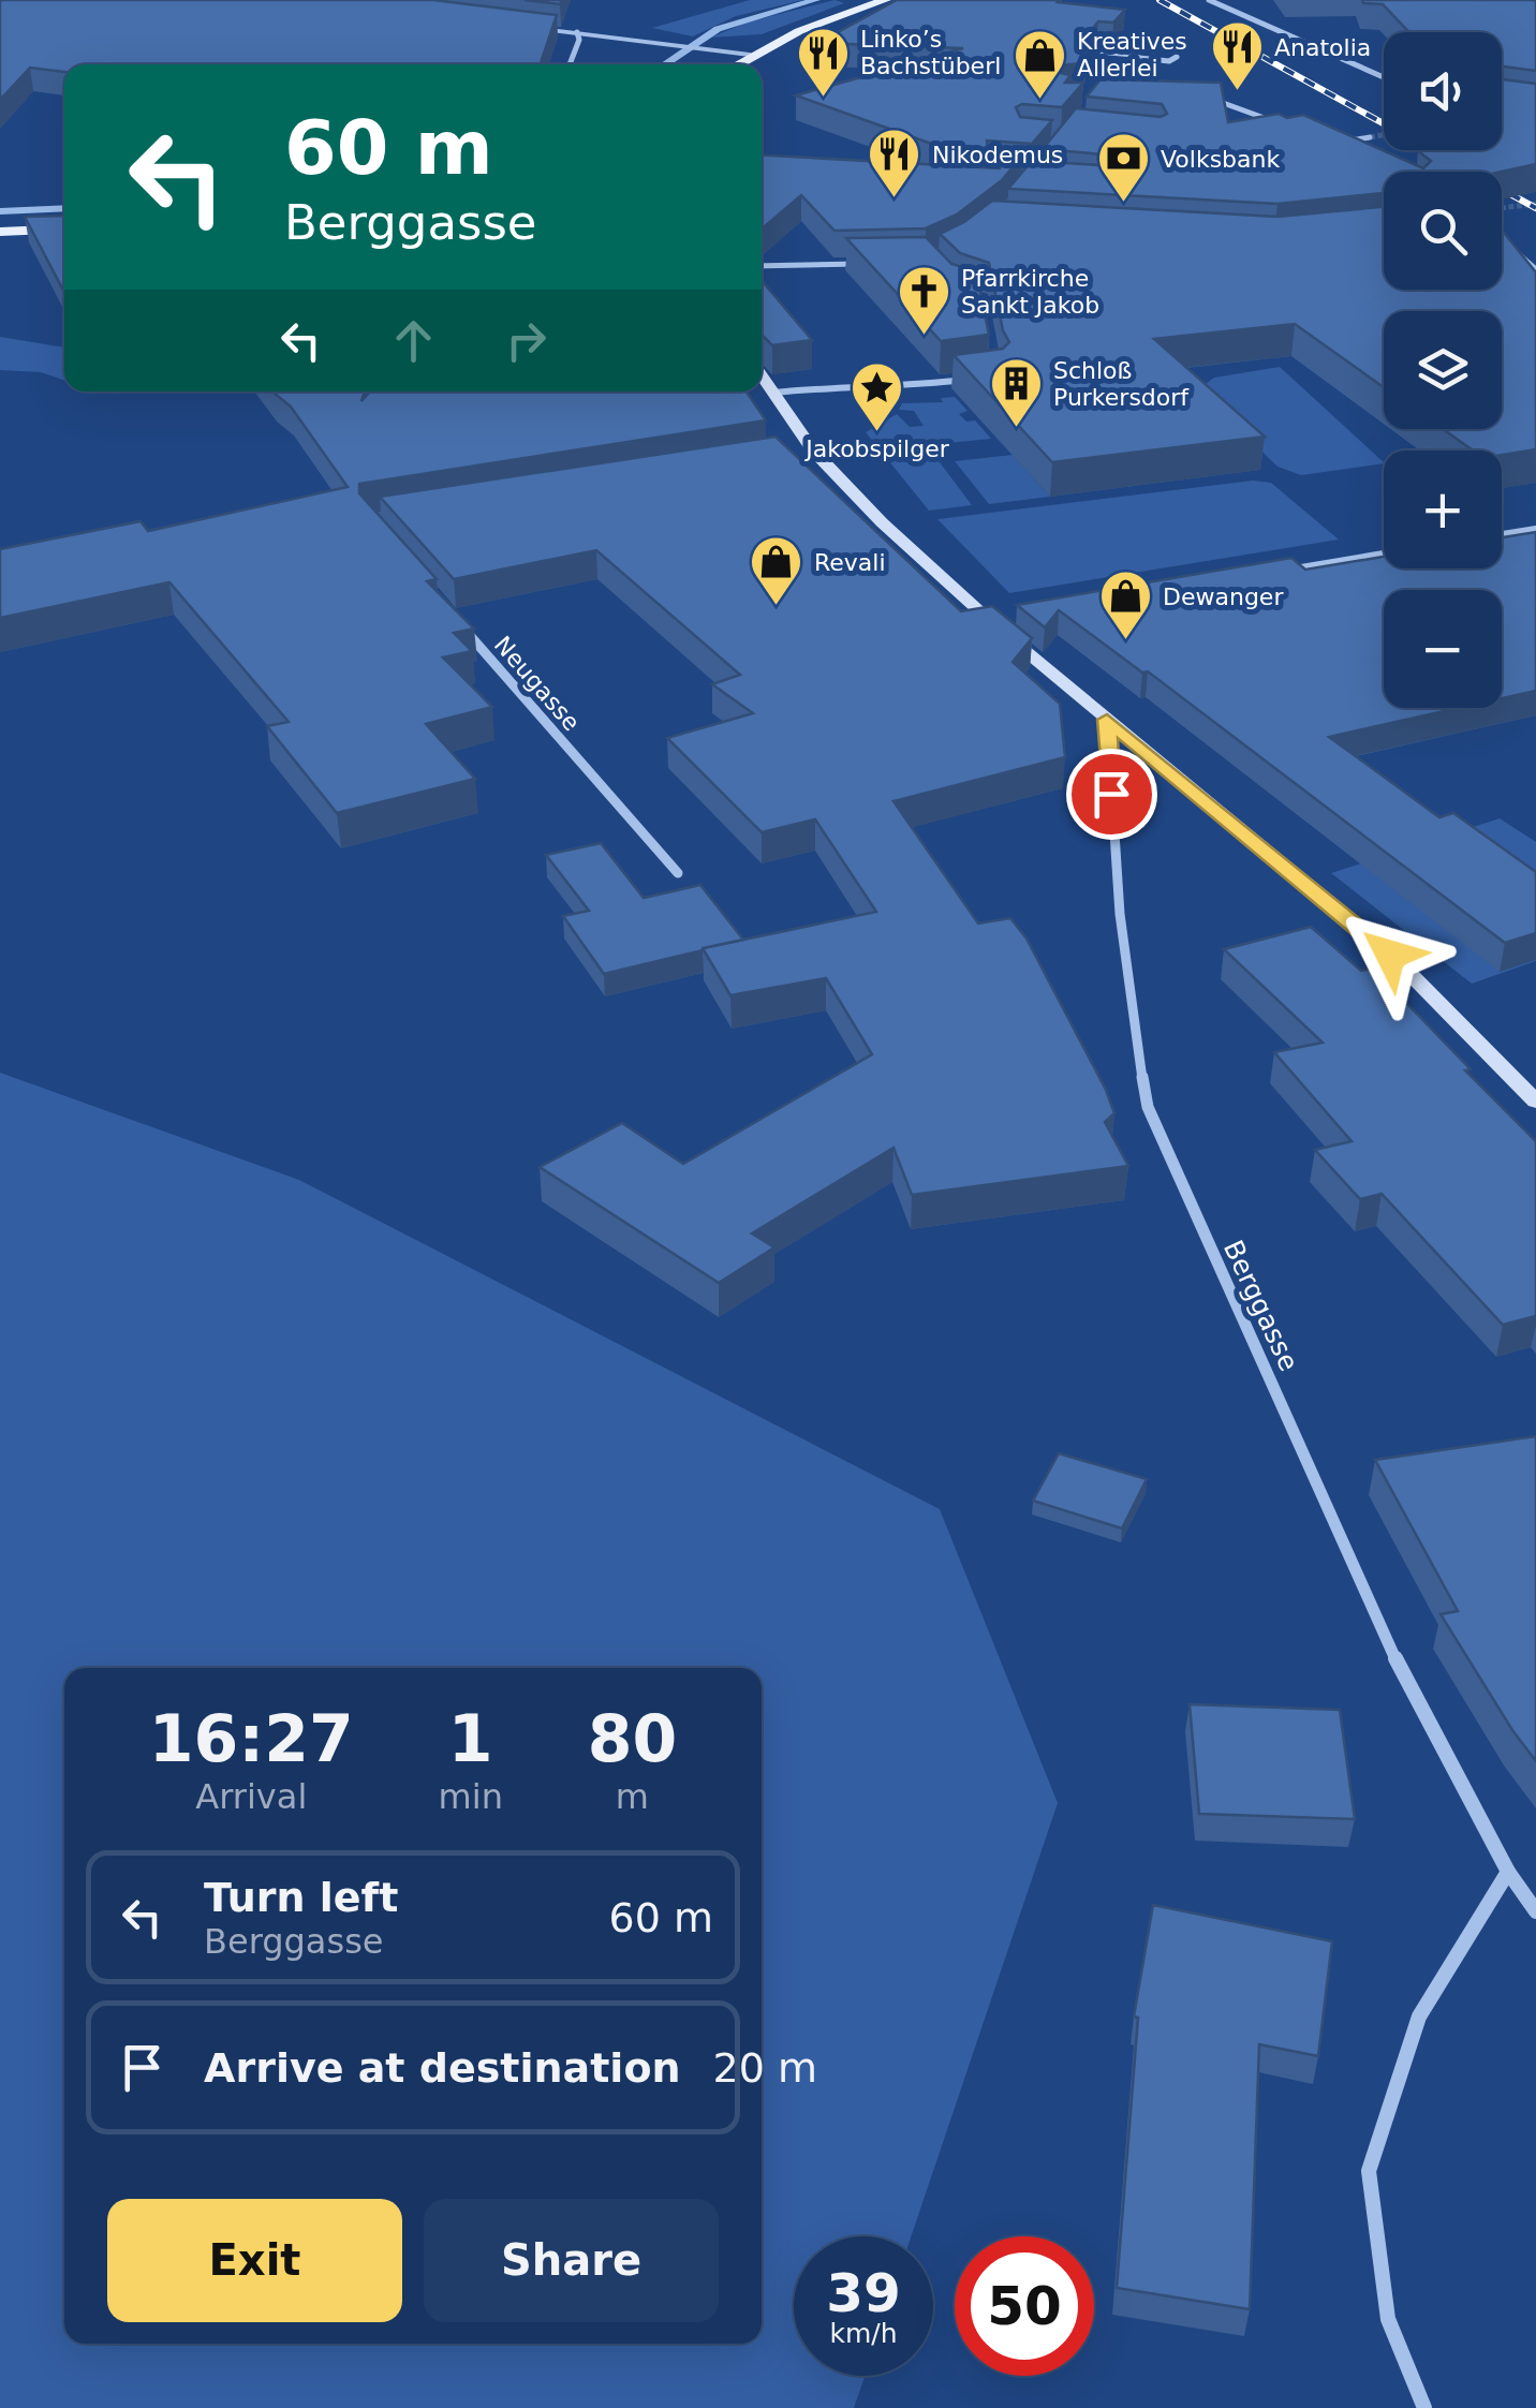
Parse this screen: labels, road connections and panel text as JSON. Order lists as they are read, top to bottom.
{
  "streets": {
    "street": ["Neugasse", "Berggasse"]
  },
  "places": {
    "restaurant": ["Anatolia", "Linko’s Bachstüberl", "Nikodemus"],
    "shop": ["Kreatives Allerlei", "Revali", "Dewanger"],
    "bank": ["Volksbank"],
    "church": ["Pfarrkirche Sankt Jakob"],
    "building": ["Schloß Purkersdorf"],
    "place": ["Jakobspilger"]
  },
  "page": {
    "map_buttons": ["+", "−"],
    "turn": ["60 m", "Berggasse"],
    "eta": [
      "16:27",
      "Arrival",
      "1",
      "min",
      "80",
      "m"
    ],
    "list": [
      {
        "name": "Turn left",
        "note": "Berggasse",
        "value": "60 m"
      },
      {
        "name": "Arrive at destination",
        "value": "20 m"
      }
    ],
    "buttons": ["Exit", "Share"],
    "speed": "39 km/h",
    "limit": "50"
  }
}
